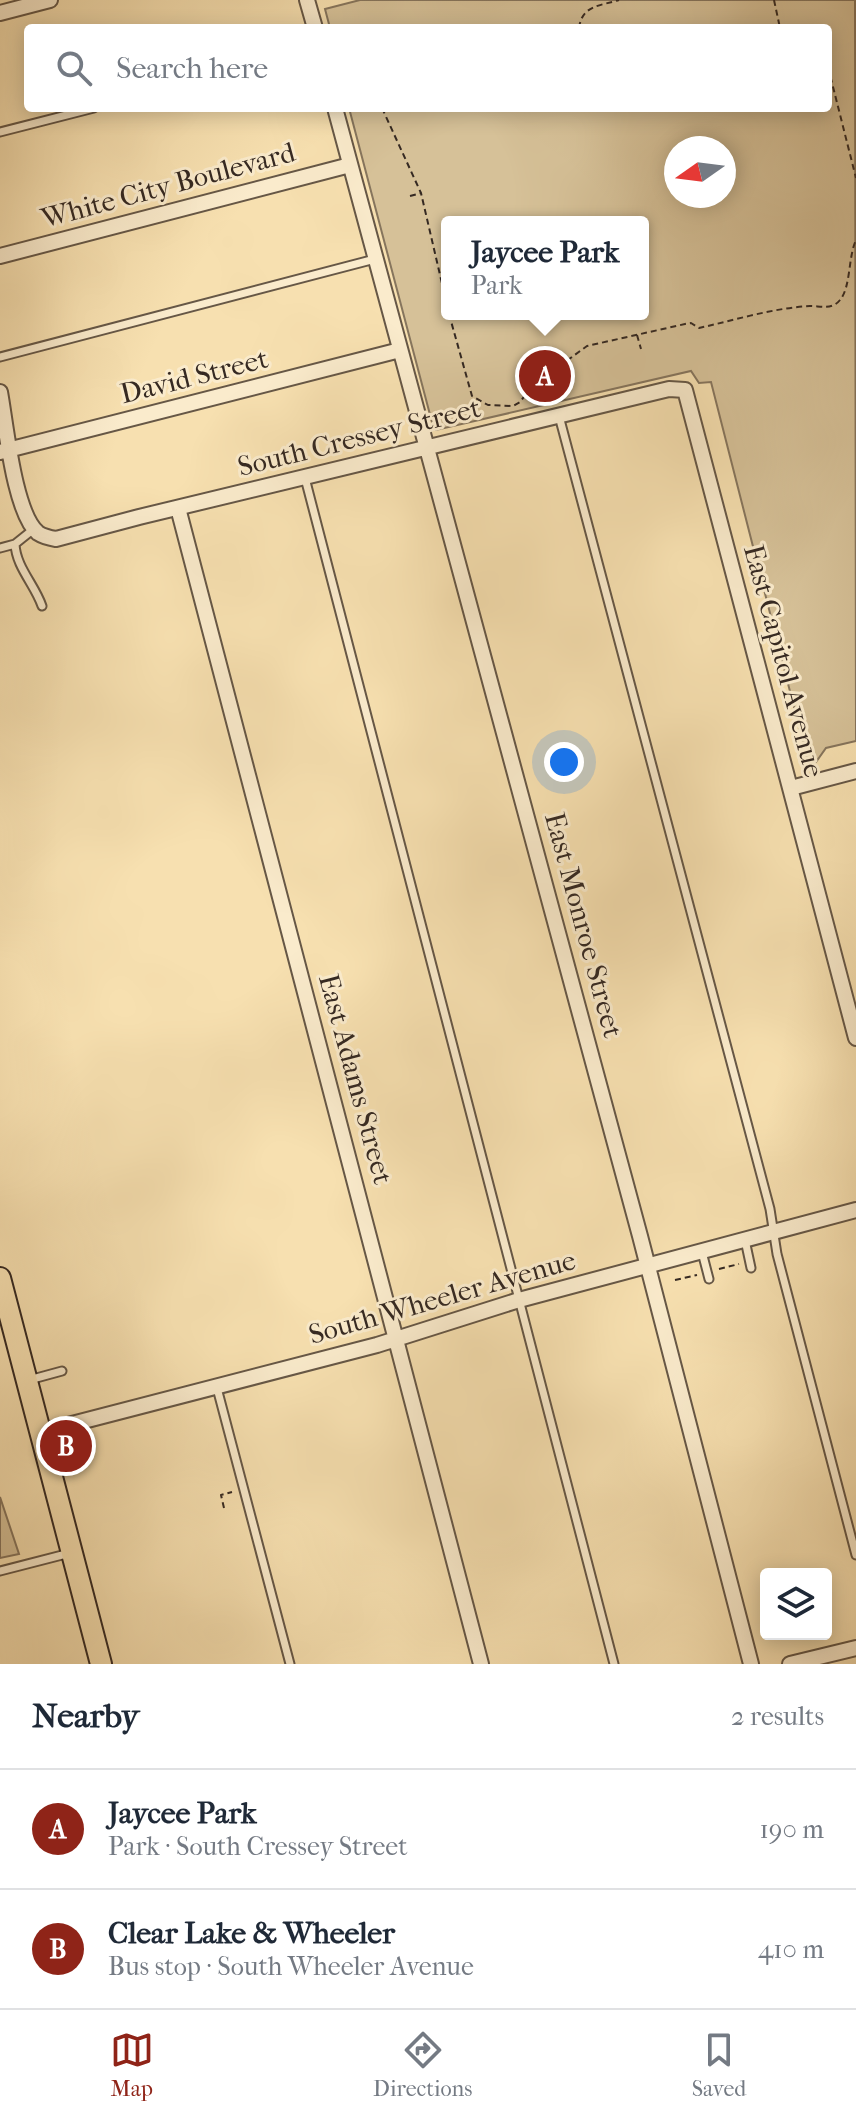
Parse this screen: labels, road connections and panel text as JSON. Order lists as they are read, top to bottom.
{
  "streets": {
    "street": [
      "White City Boulevard",
      "David Street",
      "South Cressey Street",
      "East Capitol Avenue",
      "East Monroe Street",
      "East Adams Street",
      "South Wheeler Avenue"
    ]
  },
  "crossings": [
    ["White City Boulevard", "East Monroe Street"],
    ["David Street", "East Monroe Street"],
    ["South Cressey Street", "East Capitol Avenue"],
    ["South Cressey Street", "East Monroe Street"],
    ["South Cressey Street", "East Adams Street"],
    ["East Monroe Street", "South Wheeler Avenue"],
    ["East Adams Street", "South Wheeler Avenue"]
  ],
  "north": "left",
  "page": {
    "search": "Search here",
    "popup": ["Jaycee Park", "Park"],
    "pins": ["A", "B"],
    "heading": ["Nearby", "2 results"],
    "list": [
      {
        "mark": "A",
        "name": "Jaycee Park",
        "note": "Park · South Cressey Street",
        "value": "190 m"
      },
      {
        "mark": "B",
        "name": "Clear Lake & Wheeler",
        "note": "Bus stop · South Wheeler Avenue",
        "value": "410 m"
      }
    ],
    "nav": ["Map", "Directions", "Saved"]
  }
}
